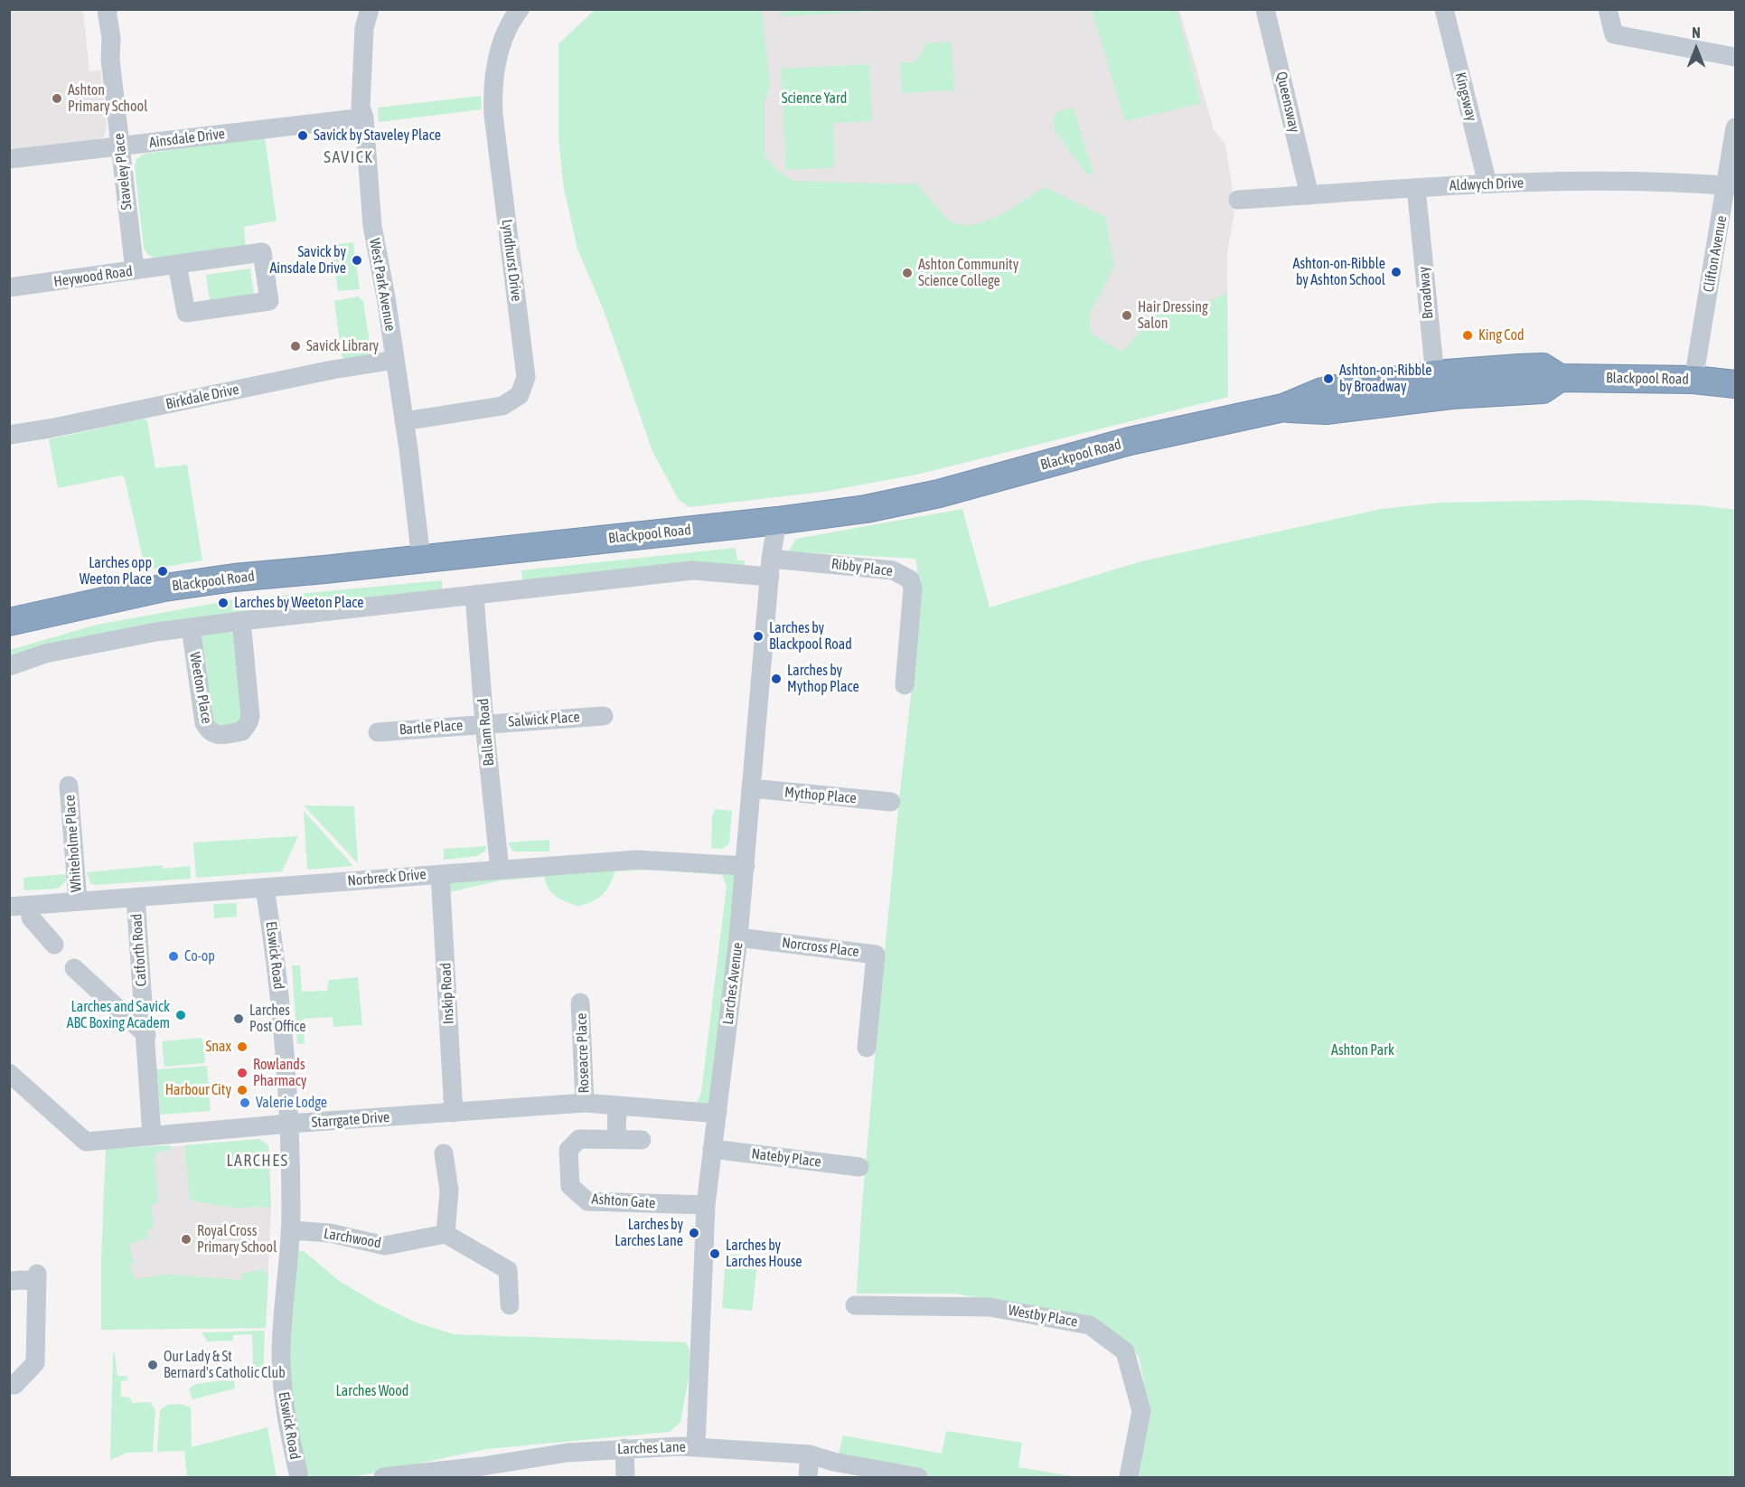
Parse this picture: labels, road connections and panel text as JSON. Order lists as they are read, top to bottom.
{
  "streets": {
    "highway": ["Blackpool Road"],
    "street": [
      "Kingsway",
      "Queensway",
      "Ainsdale Drive",
      "Staveley Place",
      "Aldwych Drive",
      "Clifton Avenue",
      "Lyndhurst Drive",
      "Heywood Road",
      "West Park Avenue",
      "Broadway",
      "Birkdale Drive",
      "Ribby Place",
      "Weeton Place",
      "Salwick Place",
      "Bartle Place",
      "Ballam Road",
      "Mythop Place",
      "Whiteholme Place",
      "Norbreck Drive",
      "Norcross Place",
      "Catforth Road",
      "Elswick Road",
      "Larches Avenue",
      "Inskip Road",
      "Roseacre Place",
      "Starrgate Drive",
      "Nateby Place",
      "Ashton Gate",
      "Larchwood",
      "Westby Place",
      "Larches Lane"
    ]
  },
  "crossings": [
    ["Kingsway", "Aldwych Drive"],
    ["Queensway", "Aldwych Drive"],
    ["Ainsdale Drive", "Staveley Place"],
    ["Ainsdale Drive", "West Park Avenue"],
    ["Staveley Place", "Heywood Road"],
    ["Aldwych Drive", "Clifton Avenue"],
    ["Aldwych Drive", "Broadway"],
    ["Clifton Avenue", "Blackpool Road"],
    ["Lyndhurst Drive", "West Park Avenue"],
    ["West Park Avenue", "Blackpool Road"],
    ["West Park Avenue", "Birkdale Drive"],
    ["Broadway", "Blackpool Road"],
    ["Blackpool Road", "Larches Avenue"],
    ["Ribby Place", "Larches Avenue"],
    ["Salwick Place", "Bartle Place"],
    ["Salwick Place", "Ballam Road"],
    ["Bartle Place", "Ballam Road"],
    ["Ballam Road", "Norbreck Drive"],
    ["Mythop Place", "Larches Avenue"],
    ["Whiteholme Place", "Norbreck Drive"],
    ["Norbreck Drive", "Catforth Road"],
    ["Norbreck Drive", "Elswick Road"],
    ["Norbreck Drive", "Larches Avenue"],
    ["Norbreck Drive", "Inskip Road"],
    ["Norcross Place", "Larches Avenue"],
    ["Catforth Road", "Starrgate Drive"],
    ["Elswick Road", "Starrgate Drive"],
    ["Elswick Road", "Larchwood"],
    ["Larches Avenue", "Starrgate Drive"],
    ["Larches Avenue", "Nateby Place"],
    ["Larches Avenue", "Ashton Gate"],
    ["Larches Avenue", "Larches Lane"],
    ["Inskip Road", "Starrgate Drive"],
    ["Roseacre Place", "Starrgate Drive"]
  ],
  "districts": ["SAVICK", "LARCHES"],
  "parks": ["Science Yard", "Ashton Park", "Larches Wood"],
  "places": [
    "Ashton Primary School",
    "Savick by Staveley Place",
    "Savick by Ainsdale Drive",
    "Ashton-on-Ribble by Ashton School",
    "Ashton Community Science College",
    "Hair Dressing Salon",
    "King Cod",
    "Savick Library",
    "Ashton-on-Ribble by Broadway",
    "Larches opp Weeton Place",
    "Larches by Weeton Place",
    "Larches by Blackpool Road",
    "Larches by Mythop Place",
    "Co-op",
    "Larches and Savick ABC Boxing Academ",
    "Larches Post Office",
    "Snax",
    "Rowlands Pharmacy",
    "Harbour City",
    "Valerie Lodge",
    "Larches by Larches Lane",
    "Royal Cross Primary School",
    "Larches by Larches House",
    "Our Lady & St Bernard's Catholic Club"
  ],
  "north": "top"
}
